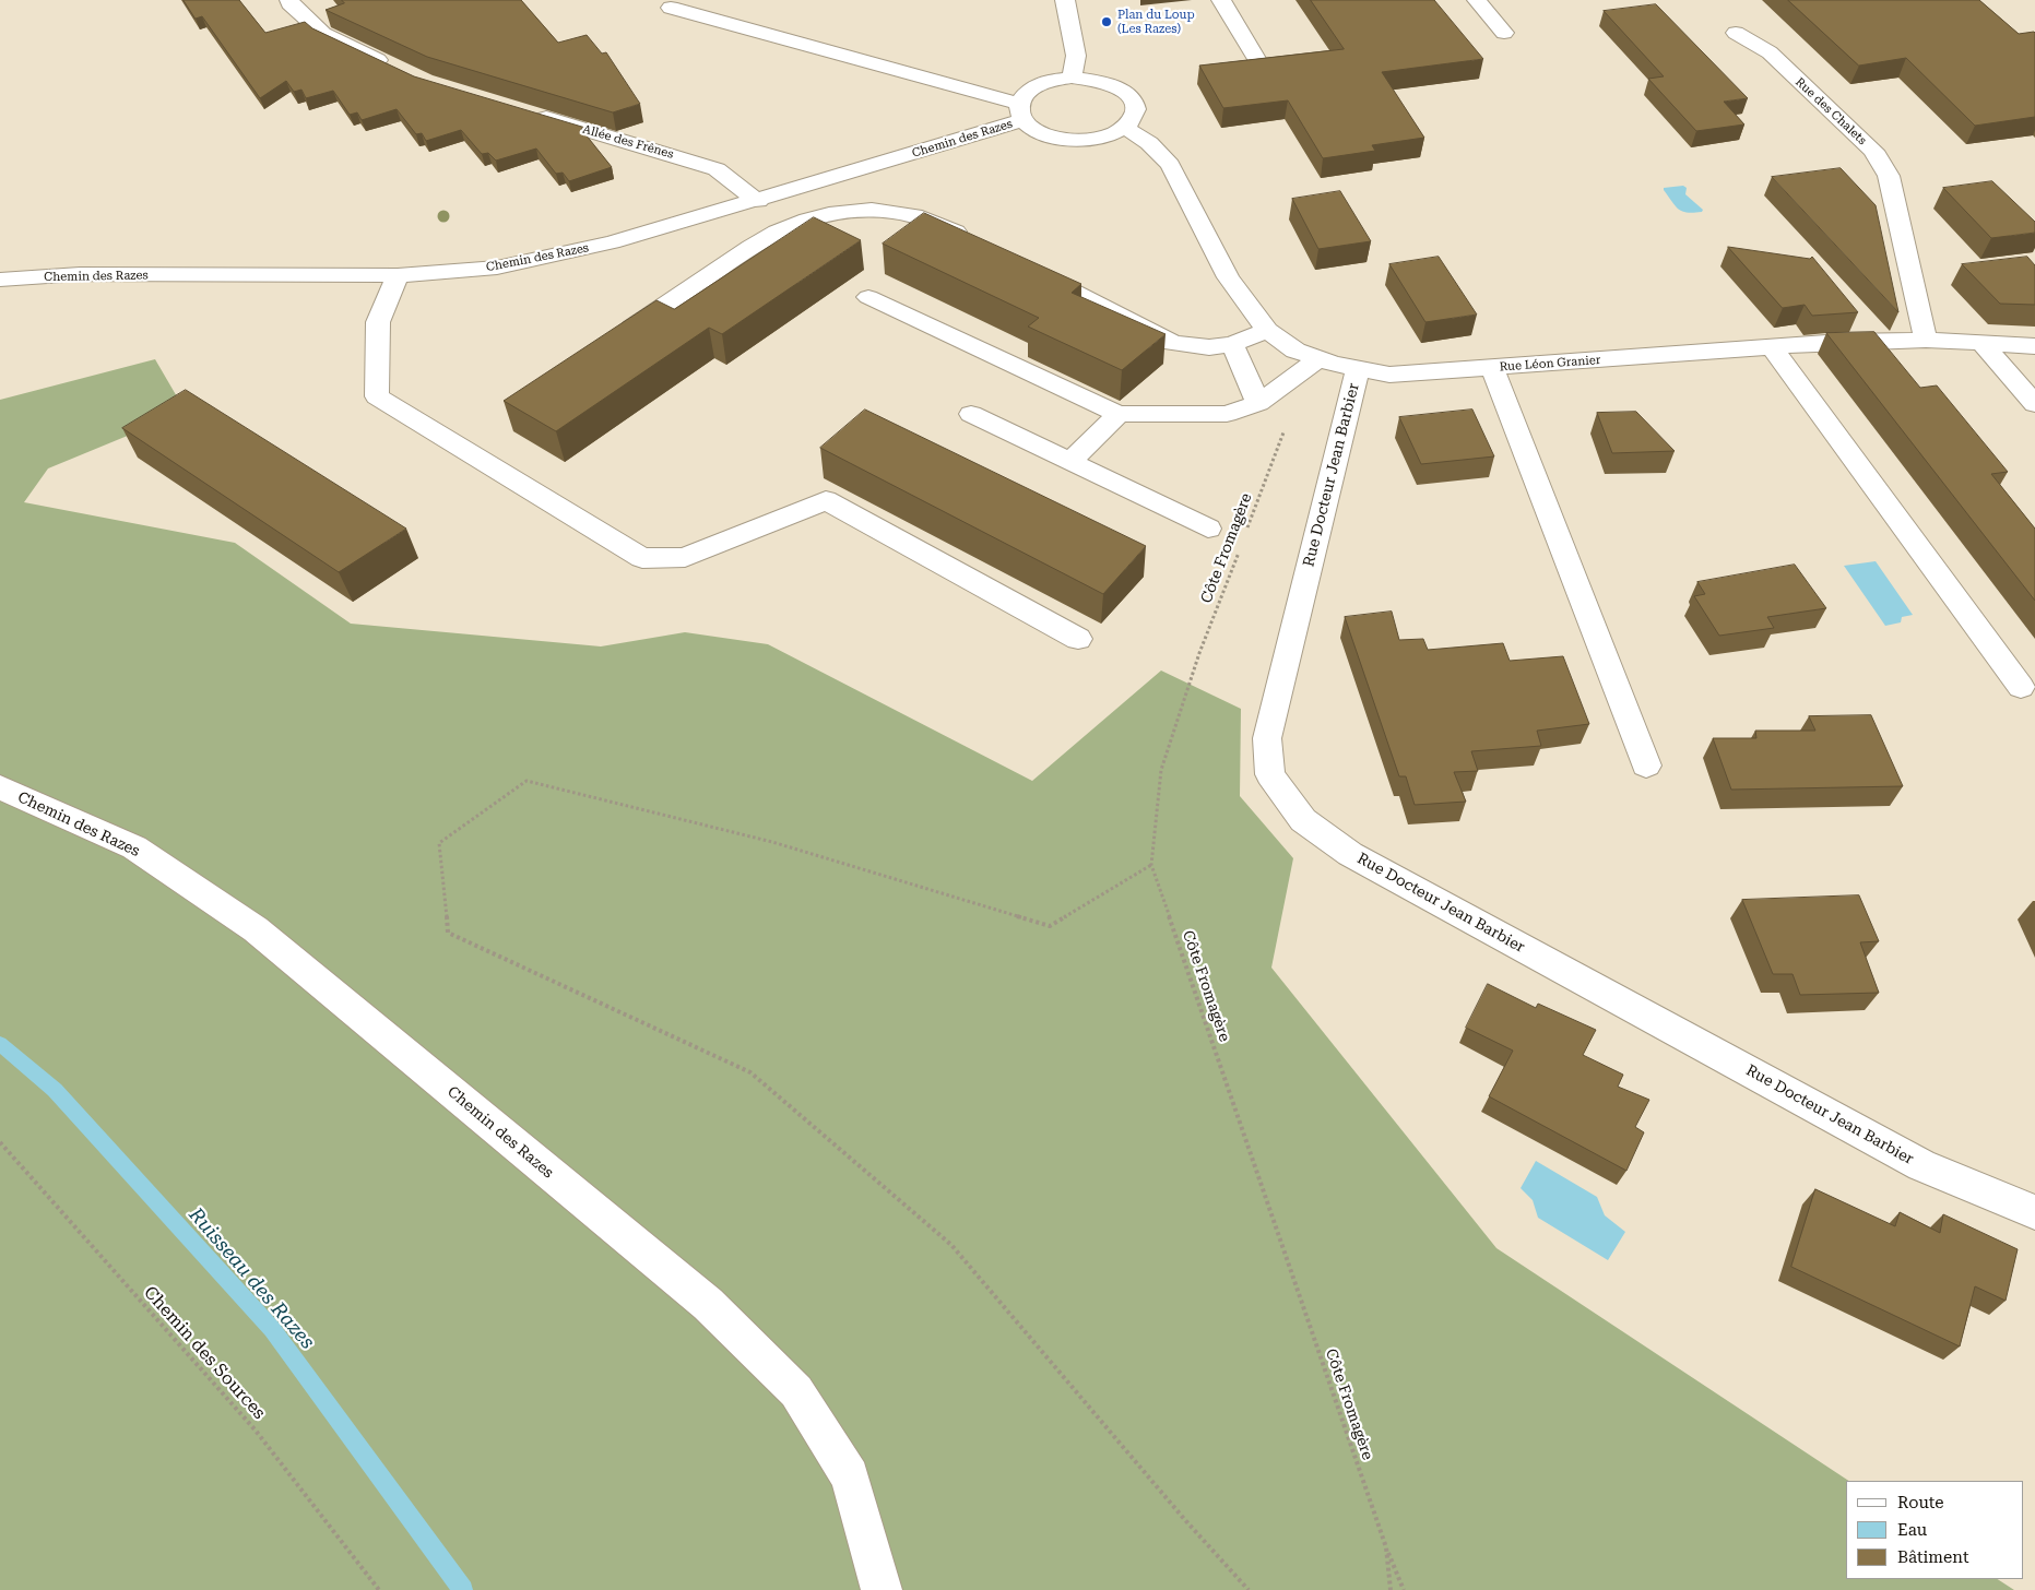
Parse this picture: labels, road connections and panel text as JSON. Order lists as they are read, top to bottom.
{
  "streets": {
    "street": [
      "Rue des Chalets",
      "Chemin des Razes",
      "Allée des Frênes",
      "Rue Léon Granier",
      "Rue Docteur Jean Barbier"
    ],
    "path": ["Côte Fromagère", "Chemin des Sources"]
  },
  "crossings": [
    ["Rue des Chalets", "Rue Léon Granier"],
    ["Chemin des Razes", "Allée des Frênes"],
    ["Rue Léon Granier", "Rue Docteur Jean Barbier"]
  ],
  "water": ["Ruisseau des Razes"],
  "places": ["Plan du Loup (Les Razes)"],
  "legend": ["Route", "Eau", "Bâtiment"]
}
